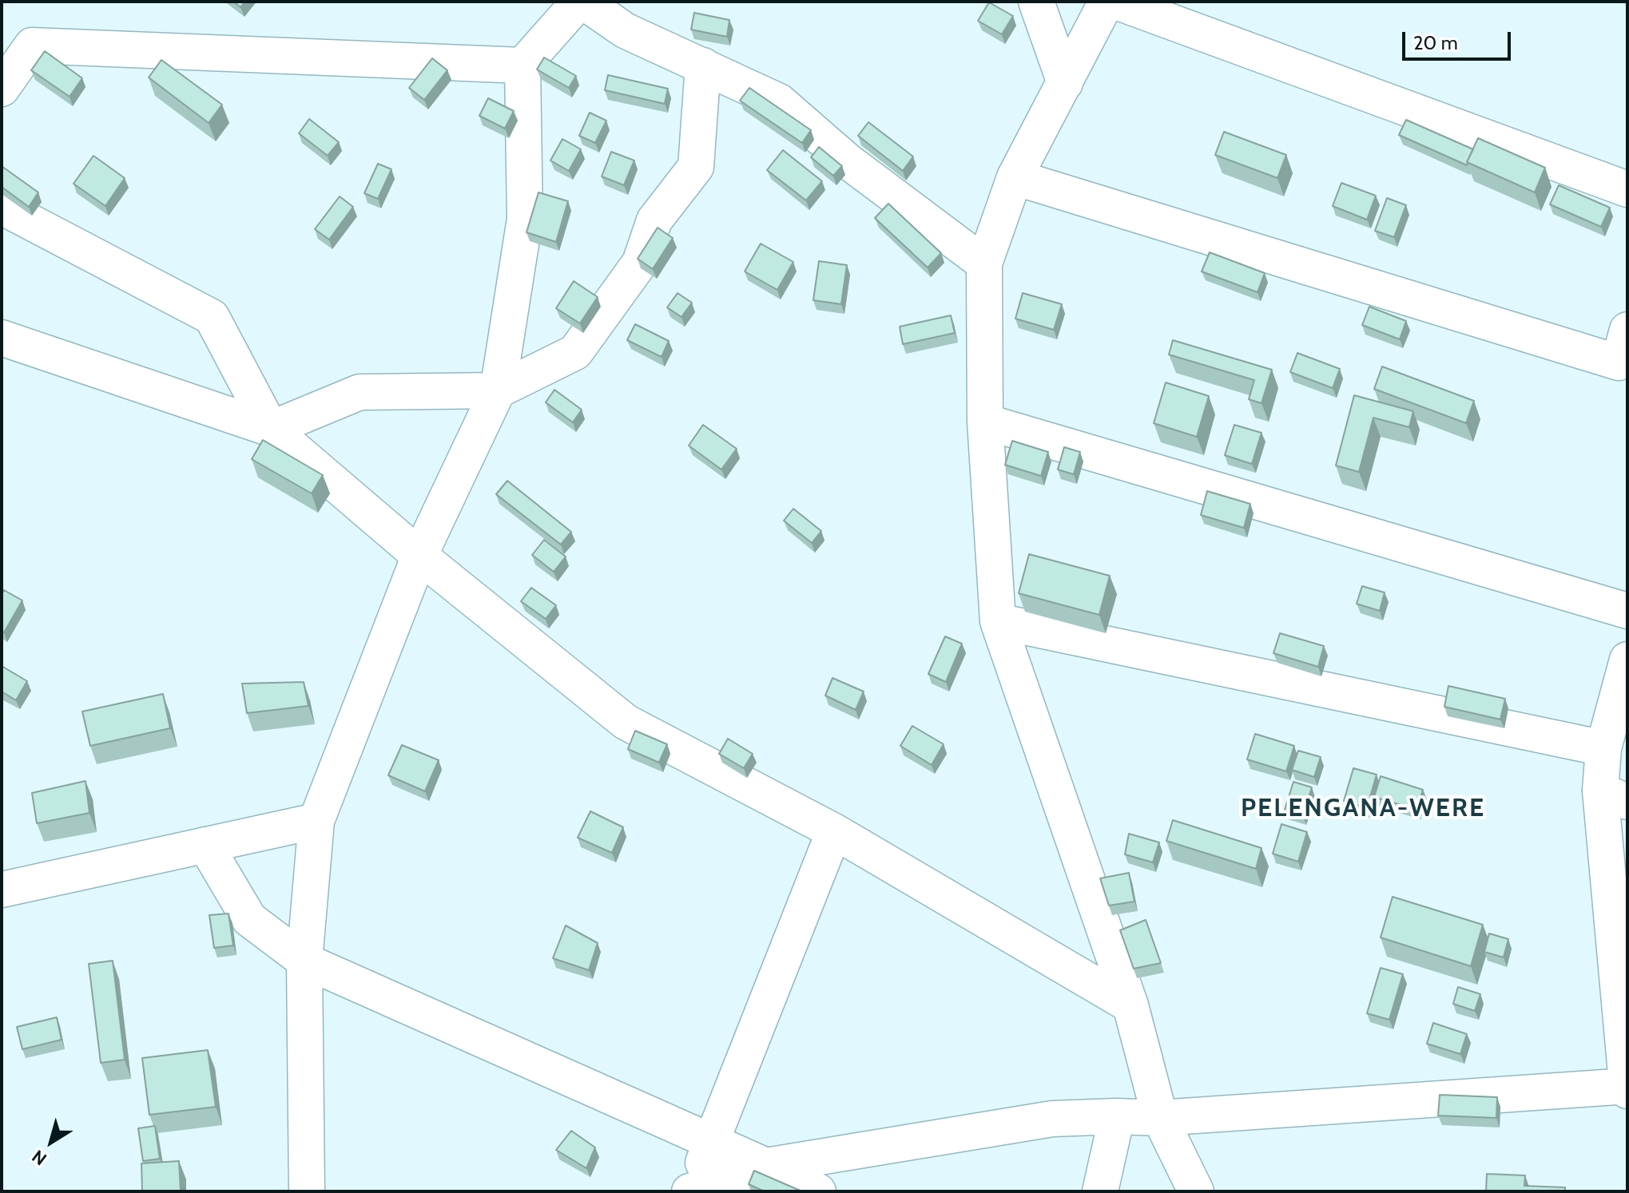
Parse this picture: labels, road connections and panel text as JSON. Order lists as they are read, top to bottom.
{
  "districts": ["PELENGANA-WERE"],
  "scale_bar": "20 m",
  "north": "bottom left"
}
